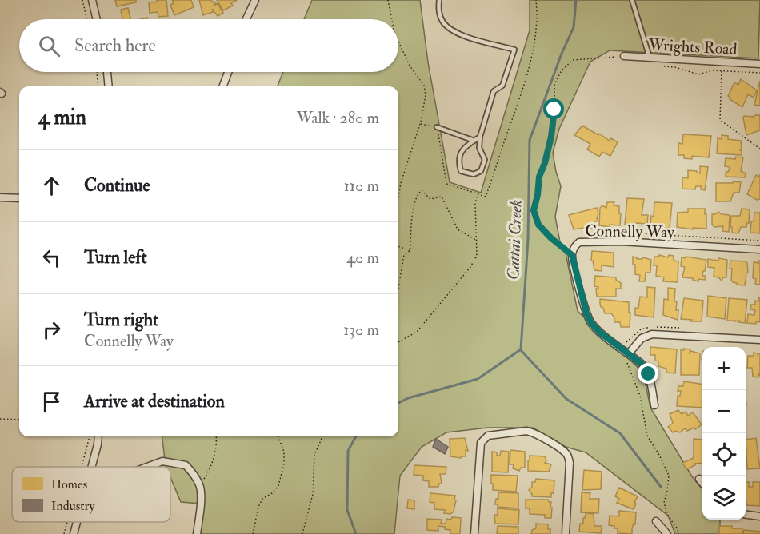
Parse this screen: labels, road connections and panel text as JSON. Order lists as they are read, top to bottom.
{
  "streets": {
    "street": ["Wrights Road", "Connelly Way"]
  },
  "water": ["Cattai Creek"],
  "legend": ["Homes", "Industry"],
  "page": {
    "search": "Search here",
    "heading": ["4 min", "Walk · 280 m"],
    "list": [
      ["Continue", "110 m"],
      ["Turn left", "40 m"],
      ["Turn right", "Connelly Way", "130 m"],
      "Arrive at destination"
    ],
    "map_buttons": ["+", "−"]
  }
}
